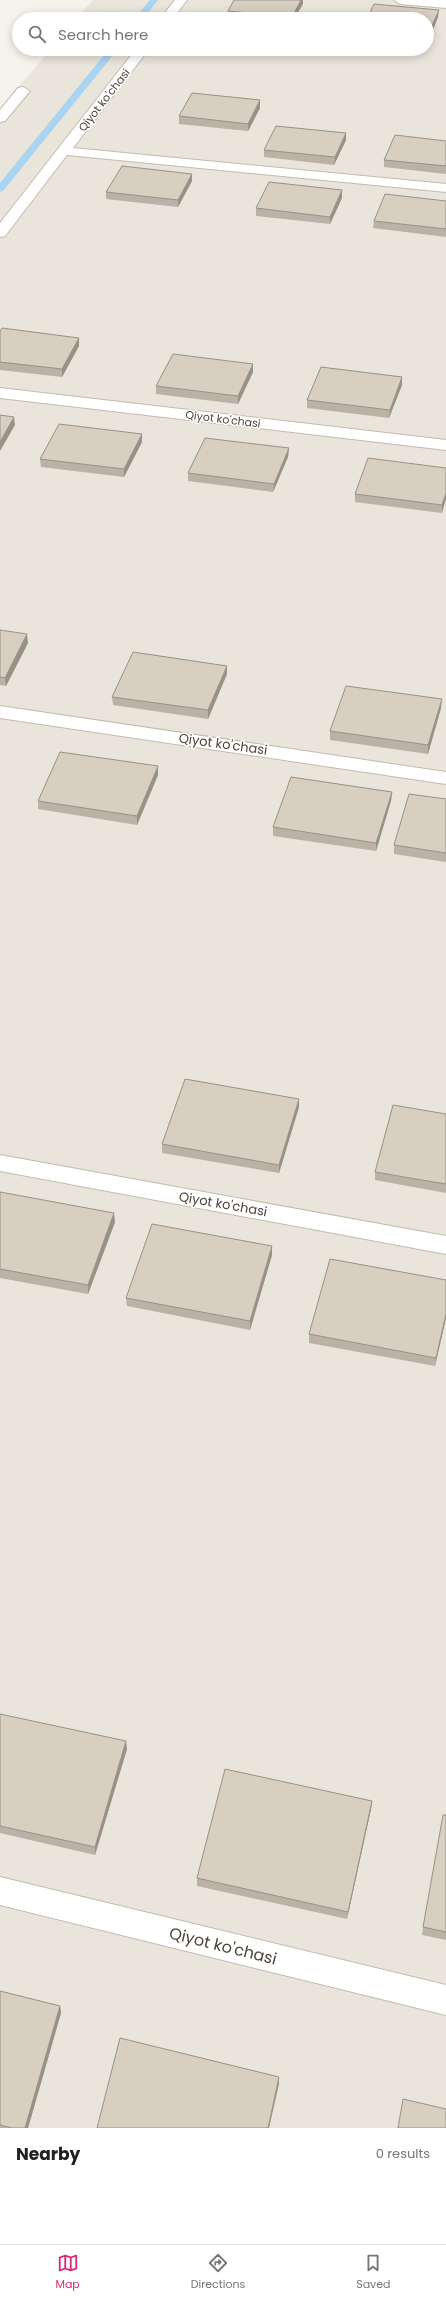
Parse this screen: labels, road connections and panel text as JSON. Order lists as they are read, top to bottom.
{
  "streets": {
    "street": ["Qiyot ko'chasi"]
  },
  "page": {
    "search": "Search here",
    "heading": ["Nearby", "0 results"],
    "nav": ["Map", "Directions", "Saved"]
  }
}
